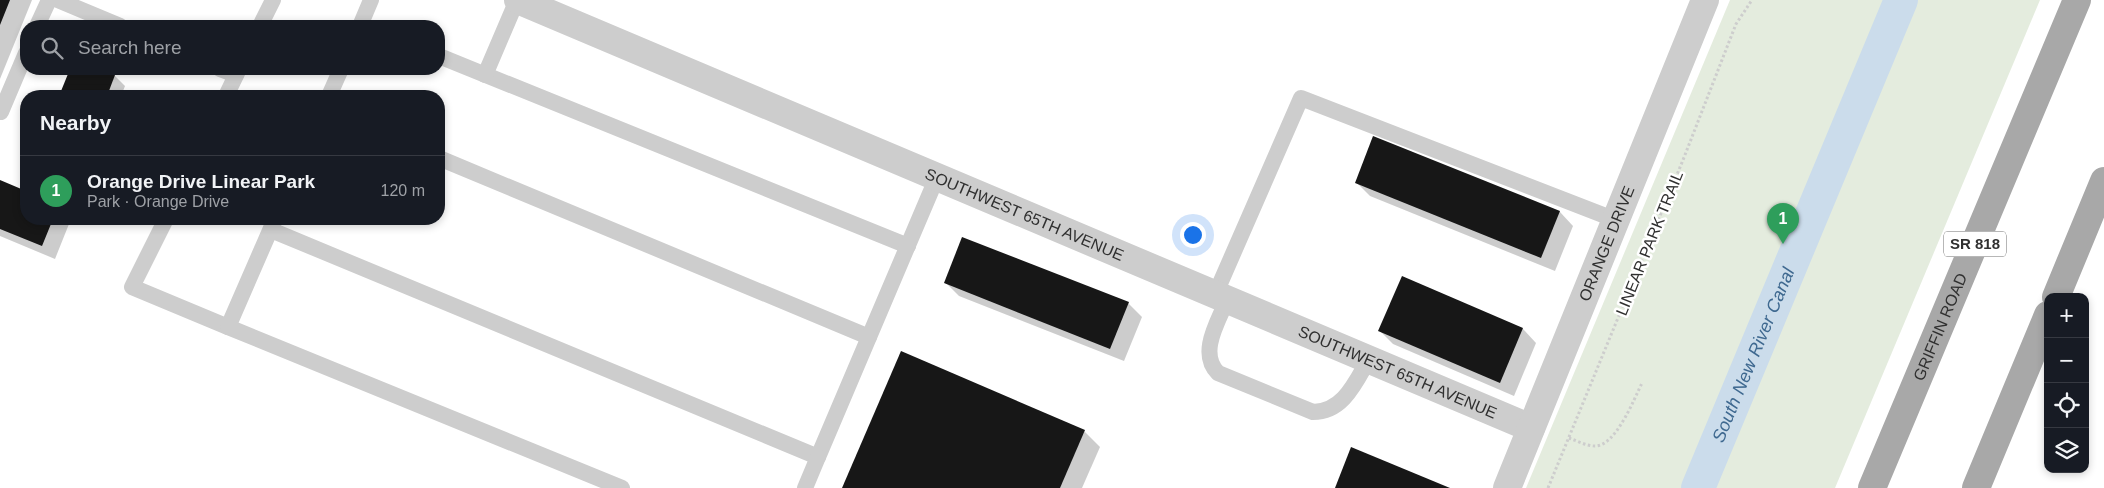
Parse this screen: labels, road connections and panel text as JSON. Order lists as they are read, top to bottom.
{
  "streets": {
    "main road": ["SR 818", "GRIFFIN ROAD"],
    "street": ["SOUTHWEST 65TH AVENUE", "ORANGE DRIVE"],
    "path": ["LINEAR PARK TRAIL"]
  },
  "crossings": [
    ["SOUTHWEST 65TH AVENUE", "ORANGE DRIVE"]
  ],
  "water": ["South New River Canal"],
  "page": {
    "search": "Search here",
    "heading": "Nearby",
    "list": [
      {
        "mark": "1",
        "name": "Orange Drive Linear Park",
        "note": "Park · Orange Drive",
        "value": "120 m"
      }
    ],
    "pins": "1",
    "map_buttons": ["+", "−"]
  }
}
